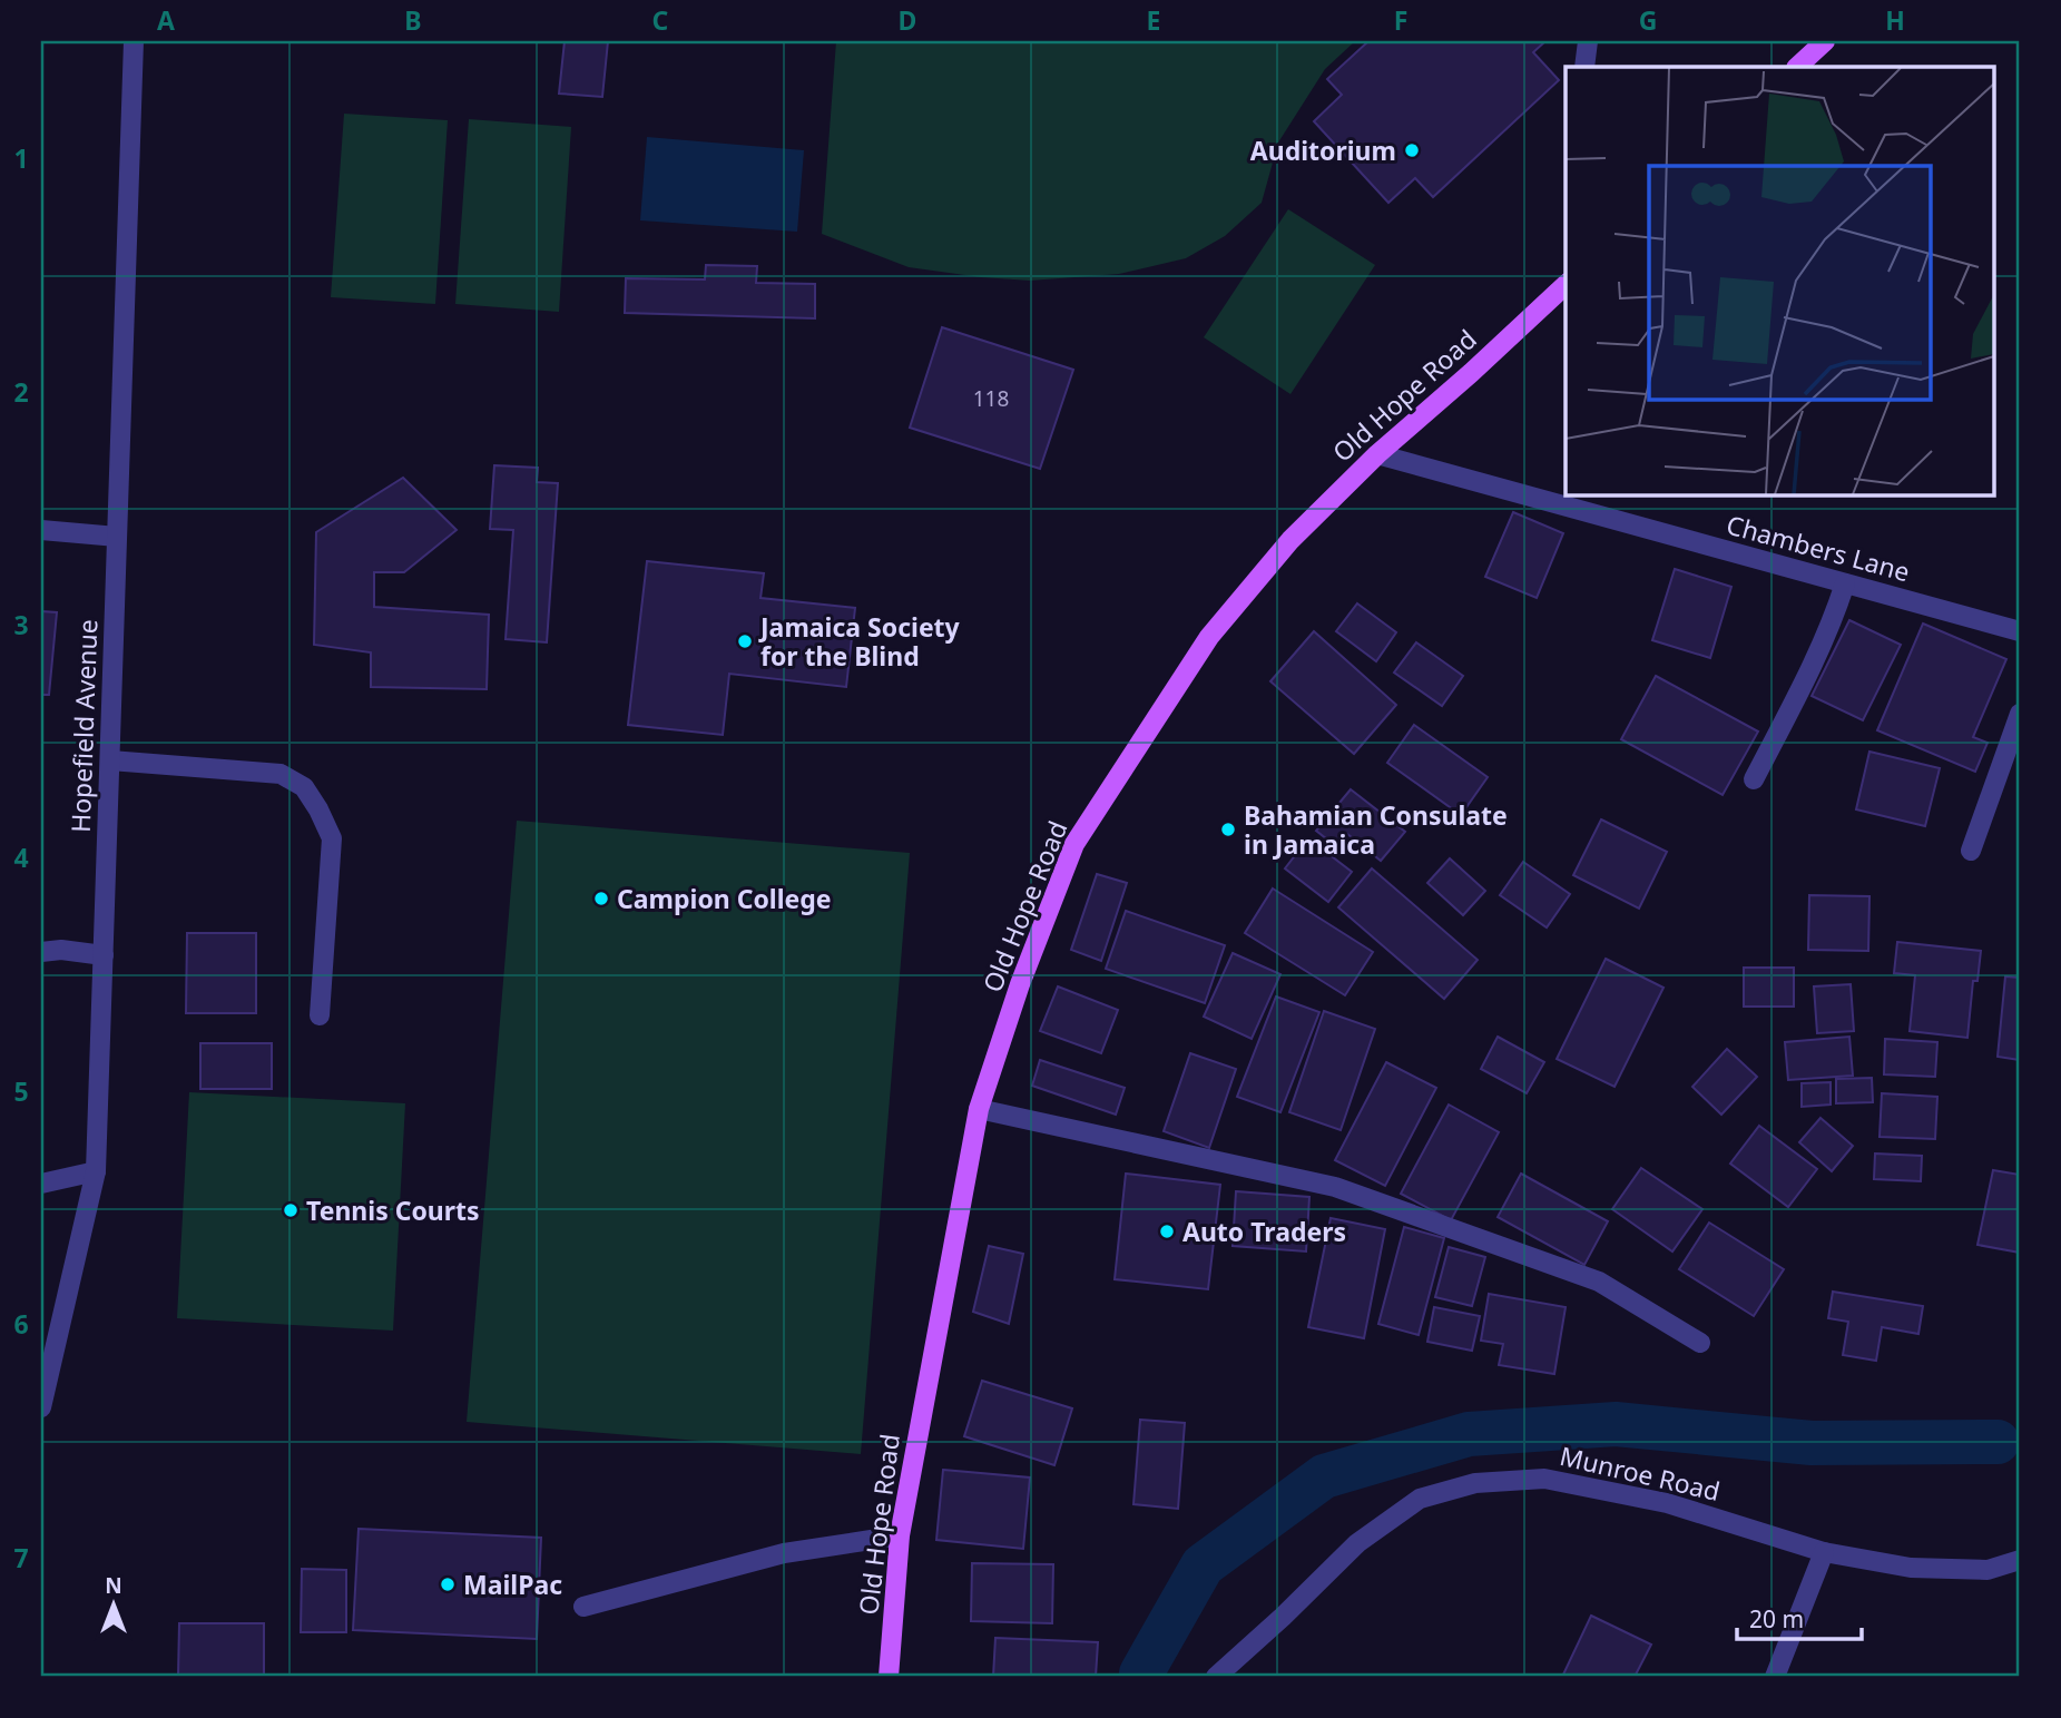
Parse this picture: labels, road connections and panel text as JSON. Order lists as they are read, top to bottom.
{
  "streets": {
    "main road": ["Old Hope Road"],
    "street": ["Chambers Lane", "Hopefield Avenue", "Munroe Road"]
  },
  "crossings": [
    ["Old Hope Road", "Chambers Lane"]
  ],
  "places": [
    "Auditorium",
    "Jamaica Society for the Blind",
    "Bahamian Consulate in Jamaica",
    "Campion College",
    "Tennis Courts",
    "Auto Traders",
    "MailPac"
  ],
  "house_numbers": ["118"],
  "scale_bar": "20 m",
  "north": "top",
  "grid": {
    "columns": [
      "A",
      "B",
      "C",
      "D",
      "E",
      "F",
      "G",
      "H"
    ],
    "rows": [
      "1",
      "2",
      "3",
      "4",
      "5",
      "6",
      "7"
    ]
  }
}
